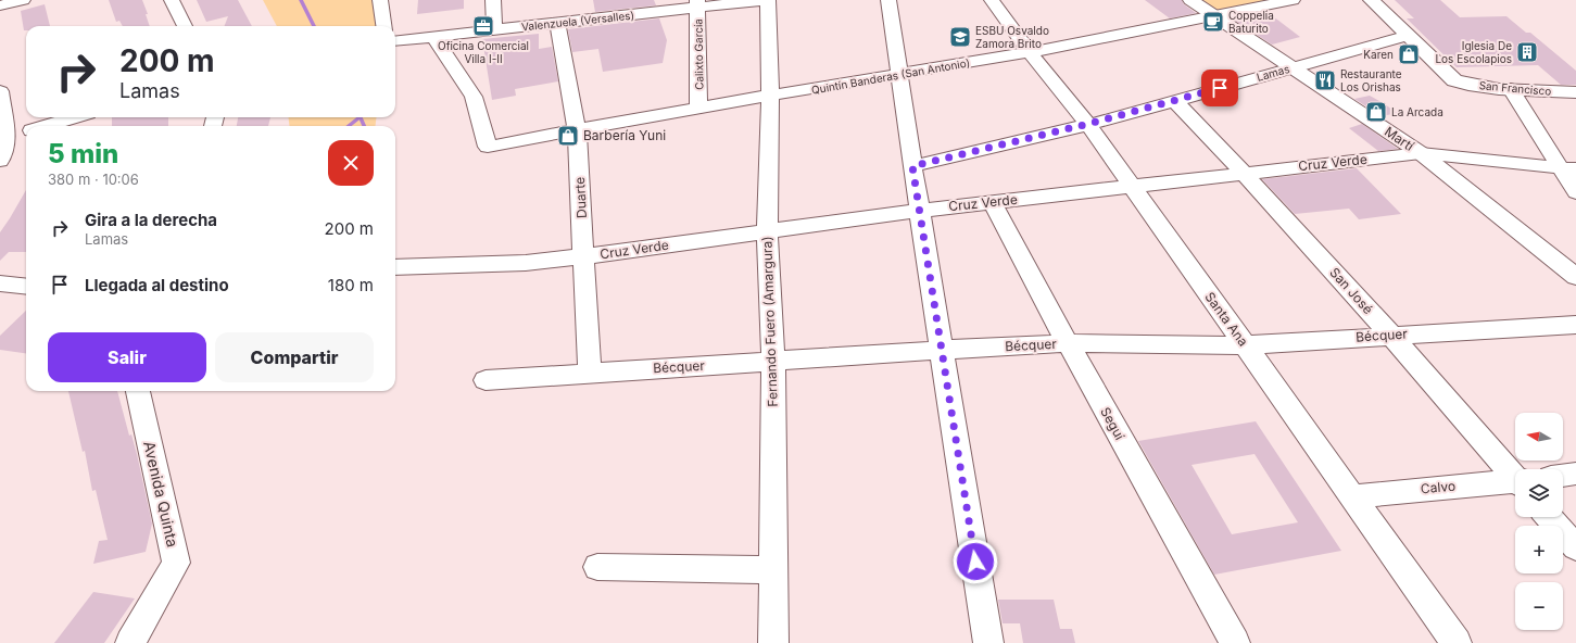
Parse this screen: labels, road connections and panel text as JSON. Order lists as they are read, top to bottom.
{
  "streets": {
    "main road": ["San Francisco", "Martí"],
    "street": [
      "Valenzuela (Versalles)",
      "Calixto García",
      "Lamas",
      "Quintín Banderas (San Antonio)",
      "Cruz Verde",
      "Duarte",
      "San José",
      "Santa Ana",
      "Fernando Fuero (Amargura)",
      "Bécquer",
      "Seguí",
      "Calvo",
      "Avenida Quinta"
    ]
  },
  "crossings": [
    ["Valenzuela (Versalles)", "Calixto García"],
    ["Valenzuela (Versalles)", "Quintín Banderas (San Antonio)"],
    ["Valenzuela (Versalles)", "Duarte"],
    ["Valenzuela (Versalles)", "Fernando Fuero (Amargura)"],
    ["Calixto García", "Quintín Banderas (San Antonio)"],
    ["Lamas", "San Francisco"],
    ["Lamas", "Martí"],
    ["Lamas", "San José"],
    ["Lamas", "Santa Ana"],
    ["Quintín Banderas (San Antonio)", "Martí"],
    ["Quintín Banderas (San Antonio)", "Duarte"],
    ["Quintín Banderas (San Antonio)", "Santa Ana"],
    ["Quintín Banderas (San Antonio)", "Fernando Fuero (Amargura)"],
    ["Martí", "Cruz Verde"],
    ["Cruz Verde", "Duarte"],
    ["Cruz Verde", "San José"],
    ["Cruz Verde", "Santa Ana"],
    ["Cruz Verde", "Fernando Fuero (Amargura)"],
    ["Cruz Verde", "Seguí"],
    ["Duarte", "Bécquer"],
    ["San José", "Bécquer"],
    ["Santa Ana", "Bécquer"],
    ["Santa Ana", "Calvo"],
    ["Fernando Fuero (Amargura)", "Bécquer"],
    ["Bécquer", "Seguí"]
  ],
  "places": {
    "cafe": ["Coppelia Baturito"],
    "office": ["Oficina Comercial Villa I-II"],
    "school or university": ["ESBU Osvaldo Zamora Brito"],
    "building": ["Iglesia De Los Escolapios"],
    "shop": ["Karen", "La Arcada", "Barbería Yuni"],
    "restaurant": ["Restaurante Los Orishas"]
  },
  "north": "left",
  "page": {
    "turn": ["200 m", "Lamas"],
    "heading": ["5 min", "380 m · 10:06"],
    "list": [
      {
        "name": "Gira a la derecha",
        "note": "Lamas",
        "value": "200 m"
      },
      {
        "name": "Llegada al destino",
        "value": "180 m"
      }
    ],
    "buttons": ["Salir", "Compartir"],
    "map_buttons": ["+", "−"]
  }
}
